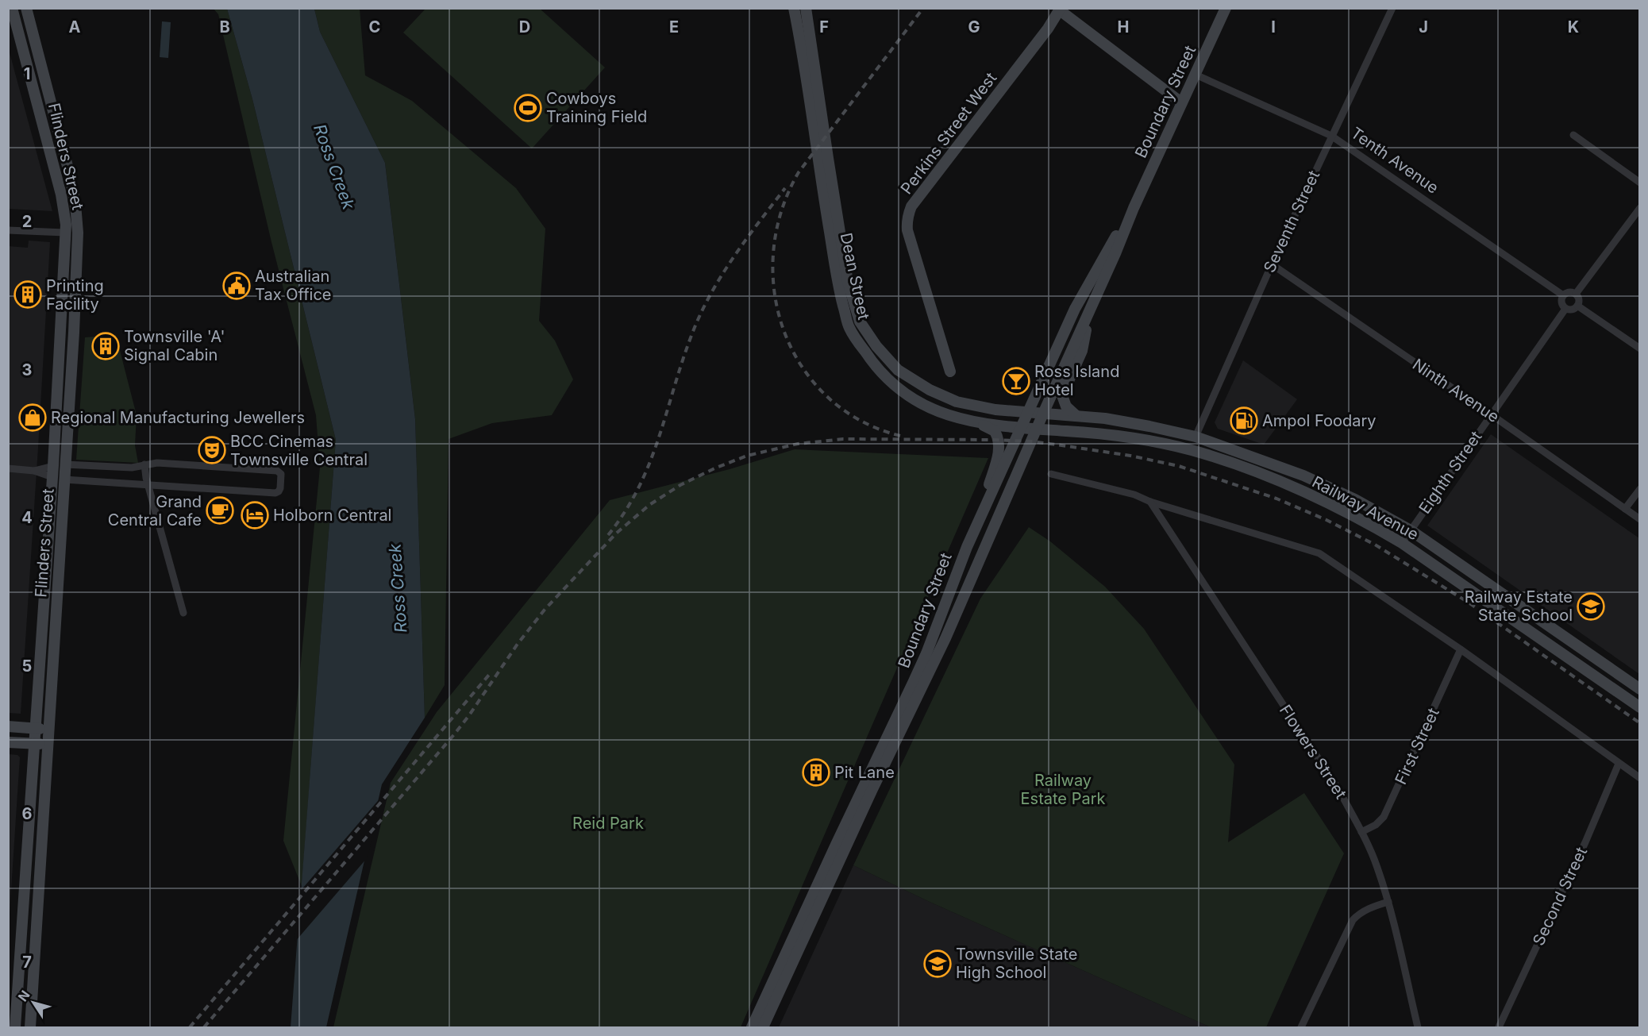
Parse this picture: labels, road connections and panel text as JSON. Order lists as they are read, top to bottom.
{
  "streets": {
    "main road": [
      "Boundary Street",
      "Perkins Street West",
      "Flinders Street",
      "Dean Street",
      "Railway Avenue"
    ],
    "street": [
      "Tenth Avenue",
      "Seventh Street",
      "Ninth Avenue",
      "Eighth Street",
      "First Street",
      "Flowers Street",
      "Second Street"
    ]
  },
  "crossings": [
    ["Boundary Street", "Tenth Avenue"],
    ["Boundary Street", "Dean Street"],
    ["Boundary Street", "Railway Avenue"],
    ["Tenth Avenue", "Seventh Street"],
    ["Tenth Avenue", "Eighth Street"],
    ["Seventh Street", "Ninth Avenue"],
    ["Seventh Street", "Railway Avenue"],
    ["Dean Street", "Railway Avenue"],
    ["Ninth Avenue", "Eighth Street"],
    ["Eighth Street", "Railway Avenue"],
    ["First Street", "Flowers Street"]
  ],
  "water": ["Ross Creek"],
  "parks": ["Railway Estate Park", "Reid Park"],
  "places": {
    "sports": ["Cowboys Training Field"],
    "public building": ["Australian Tax Office"],
    "building": ["Printing Facility", "Townsville 'A' Signal Cabin", "Pit Lane"],
    "bar": ["Ross Island Hotel"],
    "shop": ["Regional Manufacturing Jewellers"],
    "fuel station": ["Ampol Foodary"],
    "theatre": ["BCC Cinemas Townsville Central"],
    "cafe": ["Grand Central Cafe"],
    "hotel": ["Holborn Central"],
    "school or university": ["Railway Estate State School", "Townsville State High School"]
  },
  "north": "top left",
  "grid": {
    "columns": [
      "A",
      "B",
      "C",
      "D",
      "E",
      "F",
      "G",
      "H",
      "I",
      "J",
      "K"
    ],
    "rows": [
      "1",
      "2",
      "3",
      "4",
      "5",
      "6",
      "7"
    ]
  }
}
